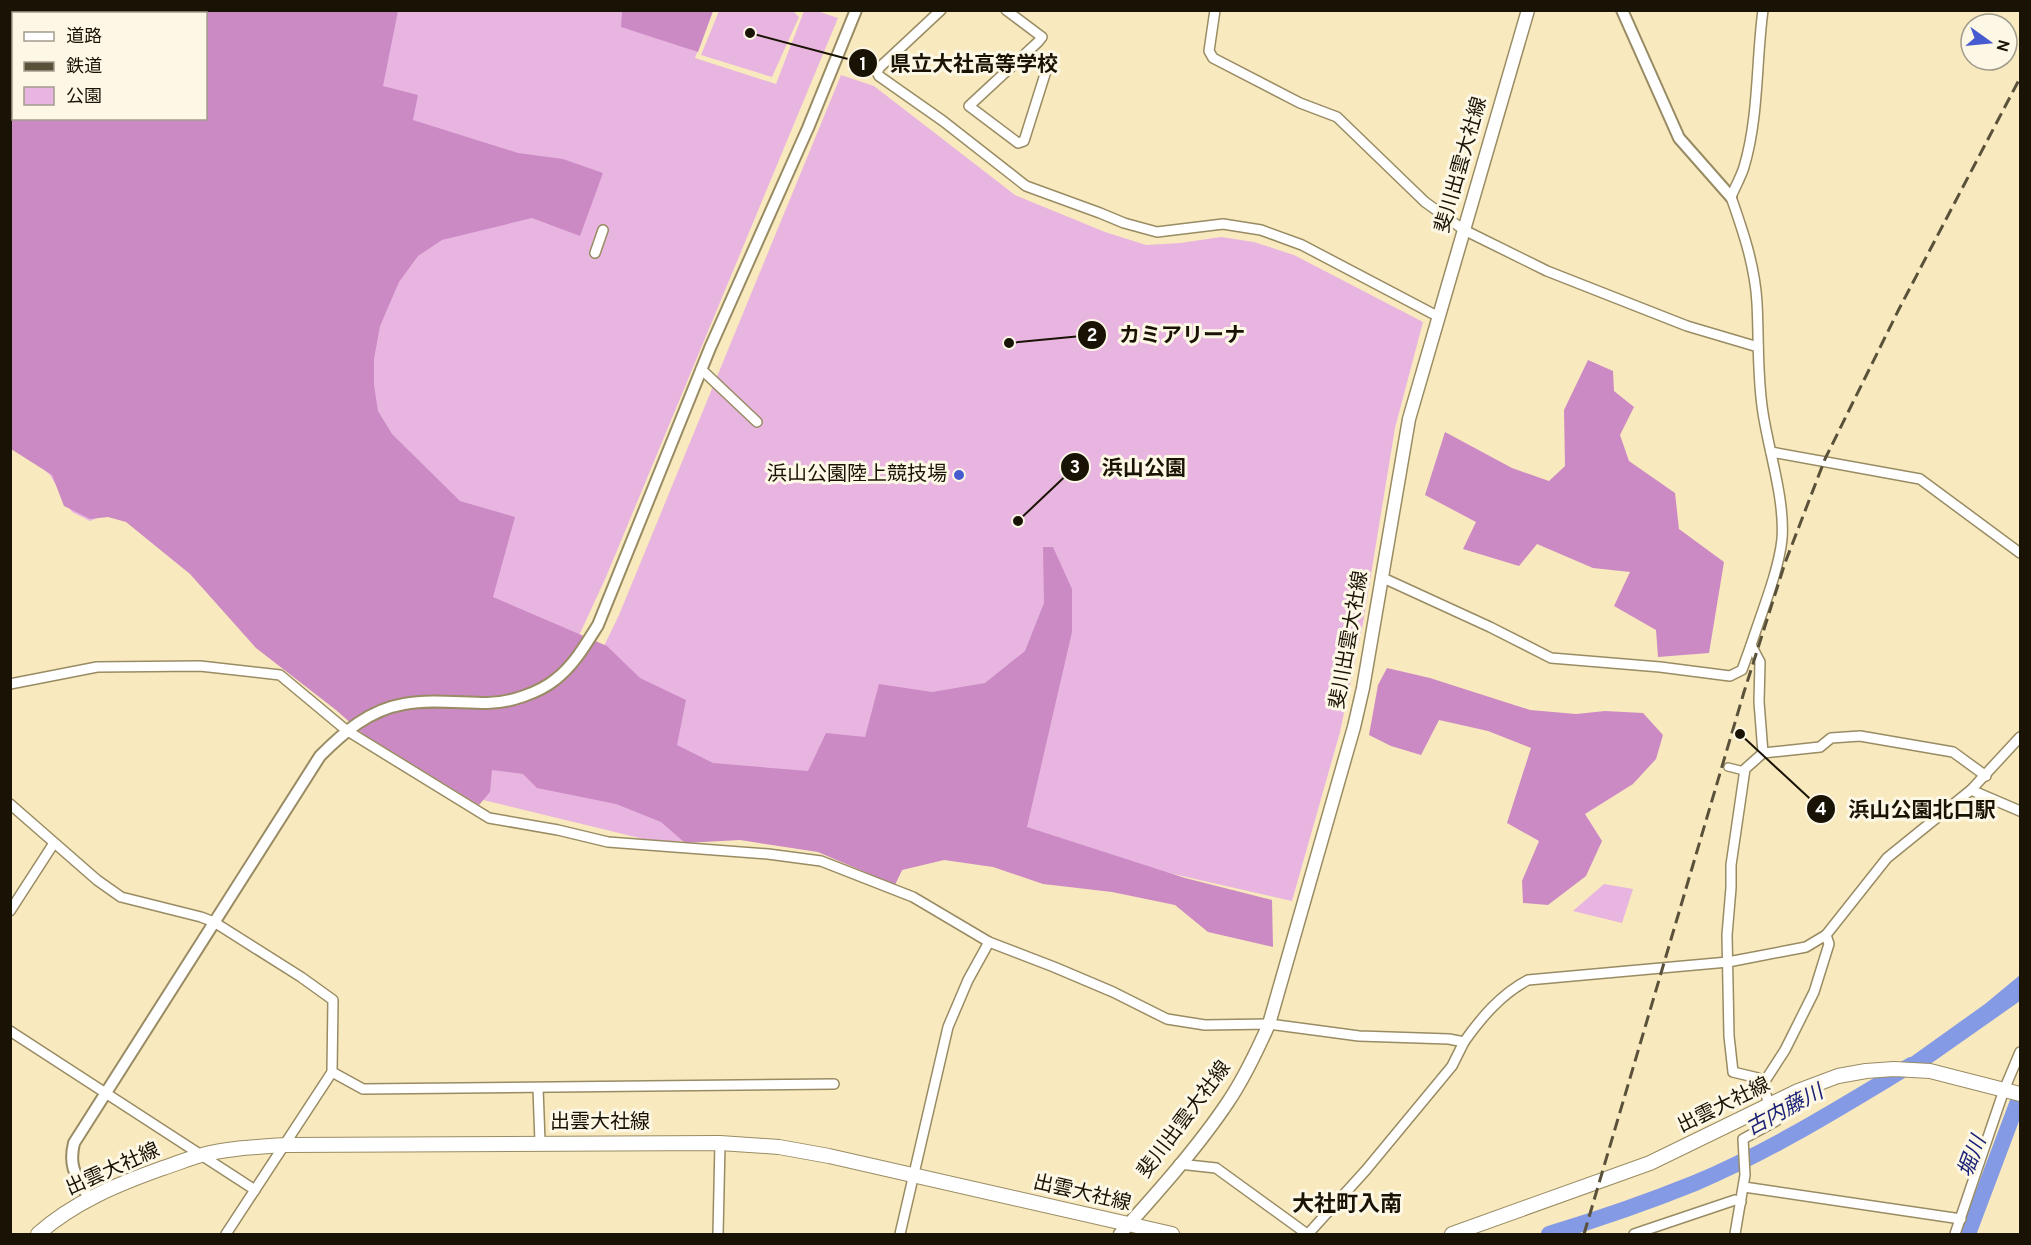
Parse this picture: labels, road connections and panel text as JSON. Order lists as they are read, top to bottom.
{
  "streets": {
    "main road": ["斐川出雲大社線", "出雲大社線"]
  },
  "crossings": [
    ["斐川出雲大社線", "出雲大社線"]
  ],
  "districts": ["大社町入南"],
  "water": ["古内藤川", "堀川"],
  "places": [
    "県立大社高等学校",
    "カミアリーナ",
    "浜山公園陸上競技場",
    "浜山公園",
    "浜山公園北口駅"
  ],
  "legend": ["道路", "鉄道", "公園"],
  "north": "right"
}
